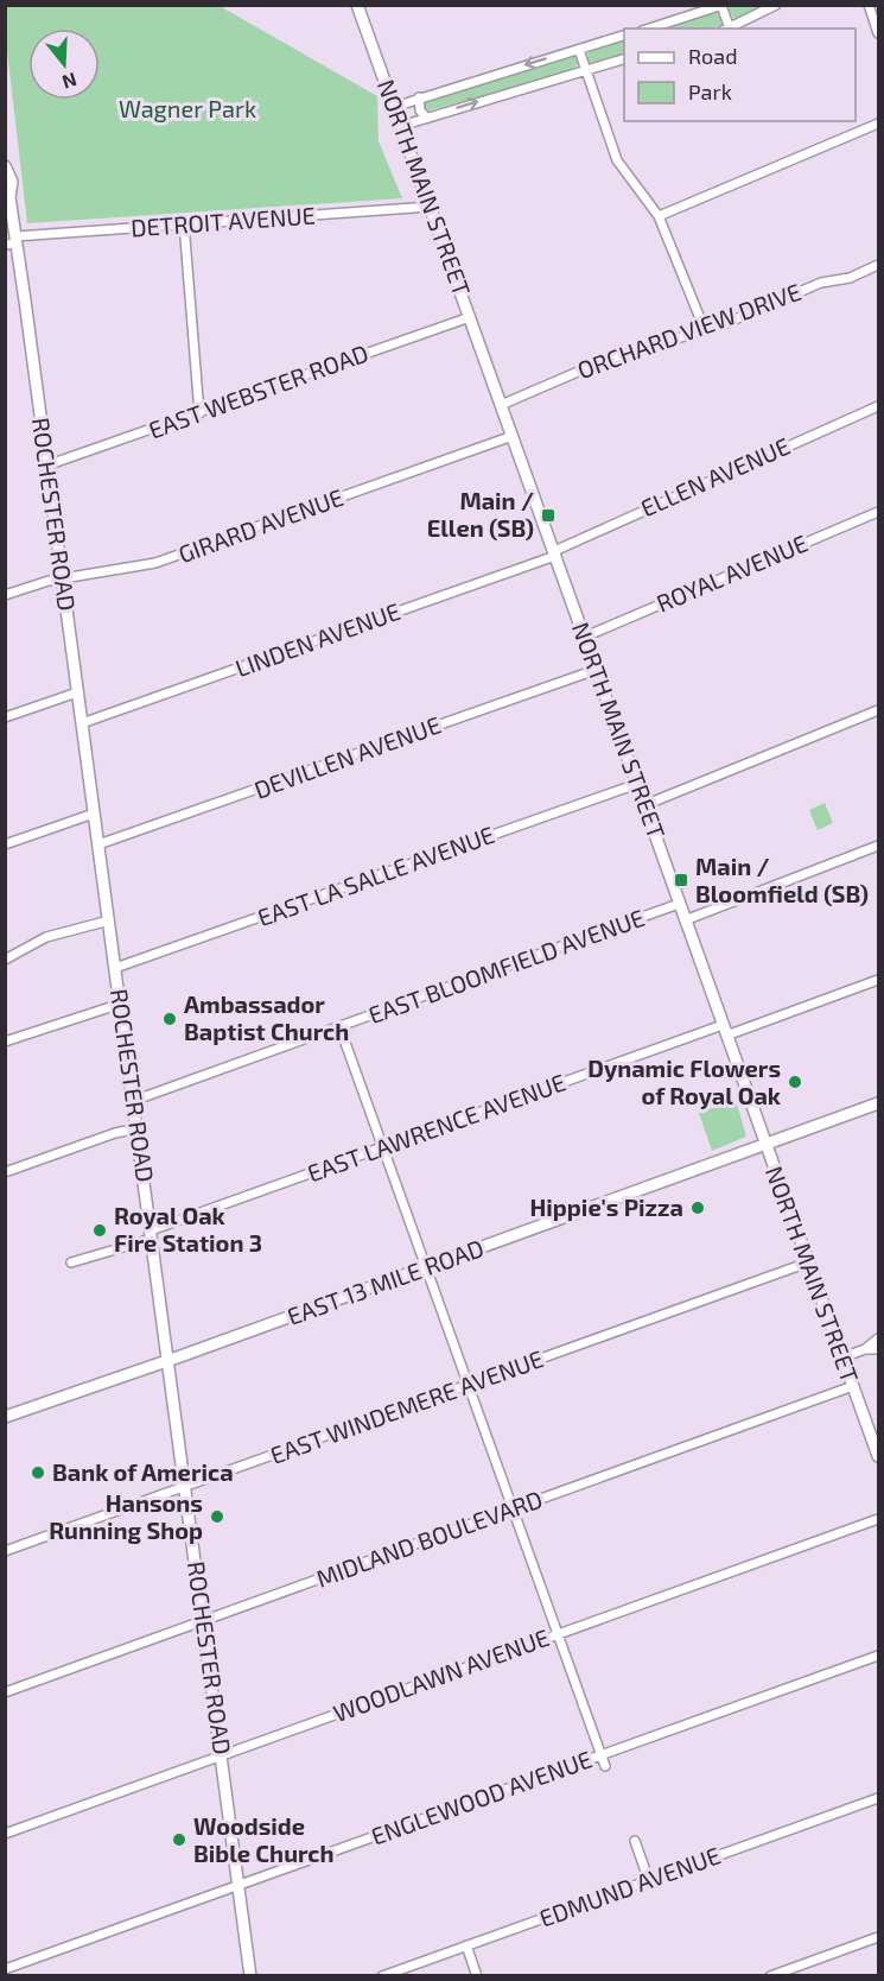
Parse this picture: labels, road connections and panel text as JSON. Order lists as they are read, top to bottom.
{
  "streets": {
    "main road": ["NORTH MAIN STREET", "ROCHESTER ROAD", "EAST 13 MILE ROAD"],
    "street": [
      "DETROIT AVENUE",
      "ORCHARD VIEW DRIVE",
      "EAST WEBSTER ROAD",
      "ELLEN AVENUE",
      "GIRARD AVENUE",
      "ROYAL AVENUE",
      "LINDEN AVENUE",
      "DEVILLEN AVENUE",
      "EAST LA SALLE AVENUE",
      "EAST BLOOMFIELD AVENUE",
      "EAST LAWRENCE AVENUE",
      "EAST WINDEMERE AVENUE",
      "MIDLAND BOULEVARD",
      "WOODLAWN AVENUE",
      "ENGLEWOOD AVENUE",
      "EDMUND AVENUE"
    ]
  },
  "crossings": [
    ["NORTH MAIN STREET", "DETROIT AVENUE"],
    ["NORTH MAIN STREET", "ORCHARD VIEW DRIVE"],
    ["NORTH MAIN STREET", "EAST WEBSTER ROAD"],
    ["NORTH MAIN STREET", "ELLEN AVENUE"],
    ["NORTH MAIN STREET", "GIRARD AVENUE"],
    ["NORTH MAIN STREET", "ROYAL AVENUE"],
    ["NORTH MAIN STREET", "LINDEN AVENUE"],
    ["NORTH MAIN STREET", "DEVILLEN AVENUE"],
    ["NORTH MAIN STREET", "EAST LA SALLE AVENUE"],
    ["NORTH MAIN STREET", "EAST BLOOMFIELD AVENUE"],
    ["NORTH MAIN STREET", "EAST LAWRENCE AVENUE"],
    ["NORTH MAIN STREET", "EAST 13 MILE ROAD"],
    ["NORTH MAIN STREET", "EAST WINDEMERE AVENUE"],
    ["NORTH MAIN STREET", "MIDLAND BOULEVARD"],
    ["DETROIT AVENUE", "ROCHESTER ROAD"],
    ["EAST WEBSTER ROAD", "ROCHESTER ROAD"],
    ["ELLEN AVENUE", "LINDEN AVENUE"],
    ["ROCHESTER ROAD", "GIRARD AVENUE"],
    ["ROCHESTER ROAD", "LINDEN AVENUE"],
    ["ROCHESTER ROAD", "DEVILLEN AVENUE"],
    ["ROCHESTER ROAD", "EAST LA SALLE AVENUE"],
    ["ROCHESTER ROAD", "EAST BLOOMFIELD AVENUE"],
    ["ROCHESTER ROAD", "EAST LAWRENCE AVENUE"],
    ["ROCHESTER ROAD", "EAST 13 MILE ROAD"],
    ["ROCHESTER ROAD", "EAST WINDEMERE AVENUE"],
    ["ROCHESTER ROAD", "MIDLAND BOULEVARD"],
    ["ROCHESTER ROAD", "WOODLAWN AVENUE"],
    ["ROCHESTER ROAD", "ENGLEWOOD AVENUE"]
  ],
  "parks": ["Wagner Park"],
  "places": {
    "transit": ["Main / Ellen (SB)", "Main / Bloomfield (SB)"],
    "other": [
      "Ambassador Baptist Church",
      "Dynamic Flowers of Royal Oak",
      "Hippie's Pizza",
      "Royal Oak Fire Station 3",
      "Bank of America",
      "Hansons Running Shop",
      "Woodside Bible Church"
    ]
  },
  "legend": ["Road", "Park"],
  "north": "bottom"
}
